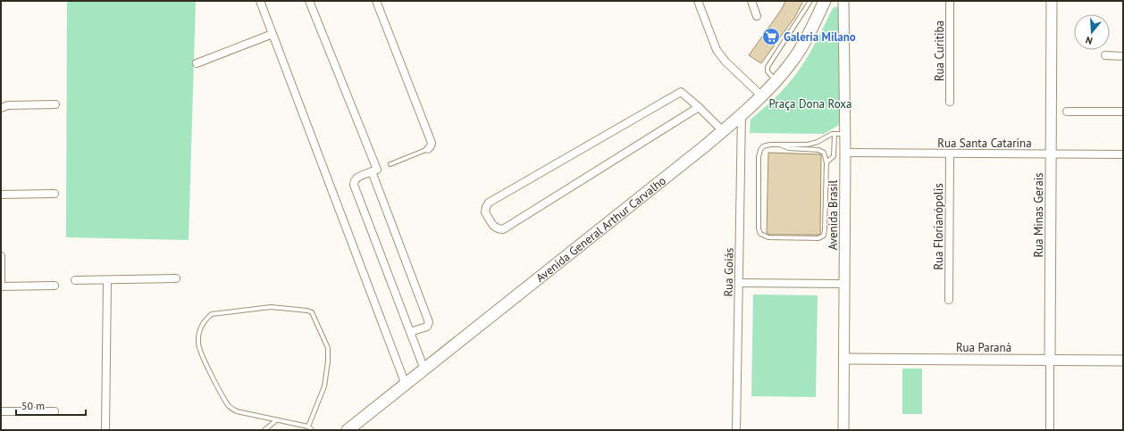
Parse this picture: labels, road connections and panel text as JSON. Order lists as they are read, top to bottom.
{
  "streets": {
    "main road": ["Avenida General Arthur Carvalho"],
    "street": [
      "Rua Curitiba",
      "Rua Santa Catarina",
      "Avenida Brasil",
      "Rua Minas Gerais",
      "Rua Florianópolis",
      "Rua Goiás",
      "Rua Paraná"
    ]
  },
  "crossings": [
    ["Rua Santa Catarina", "Avenida Brasil"],
    ["Rua Santa Catarina", "Rua Minas Gerais"],
    ["Rua Santa Catarina", "Rua Florianópolis"],
    ["Avenida Brasil", "Rua Paraná"],
    ["Rua Minas Gerais", "Rua Paraná"],
    ["Avenida General Arthur Carvalho", "Rua Goiás"]
  ],
  "parks": ["Praça Dona Roxa"],
  "places": {
    "supermarket": ["Galeria Milano"]
  },
  "scale_bar": "50 m",
  "north": "bottom"
}
